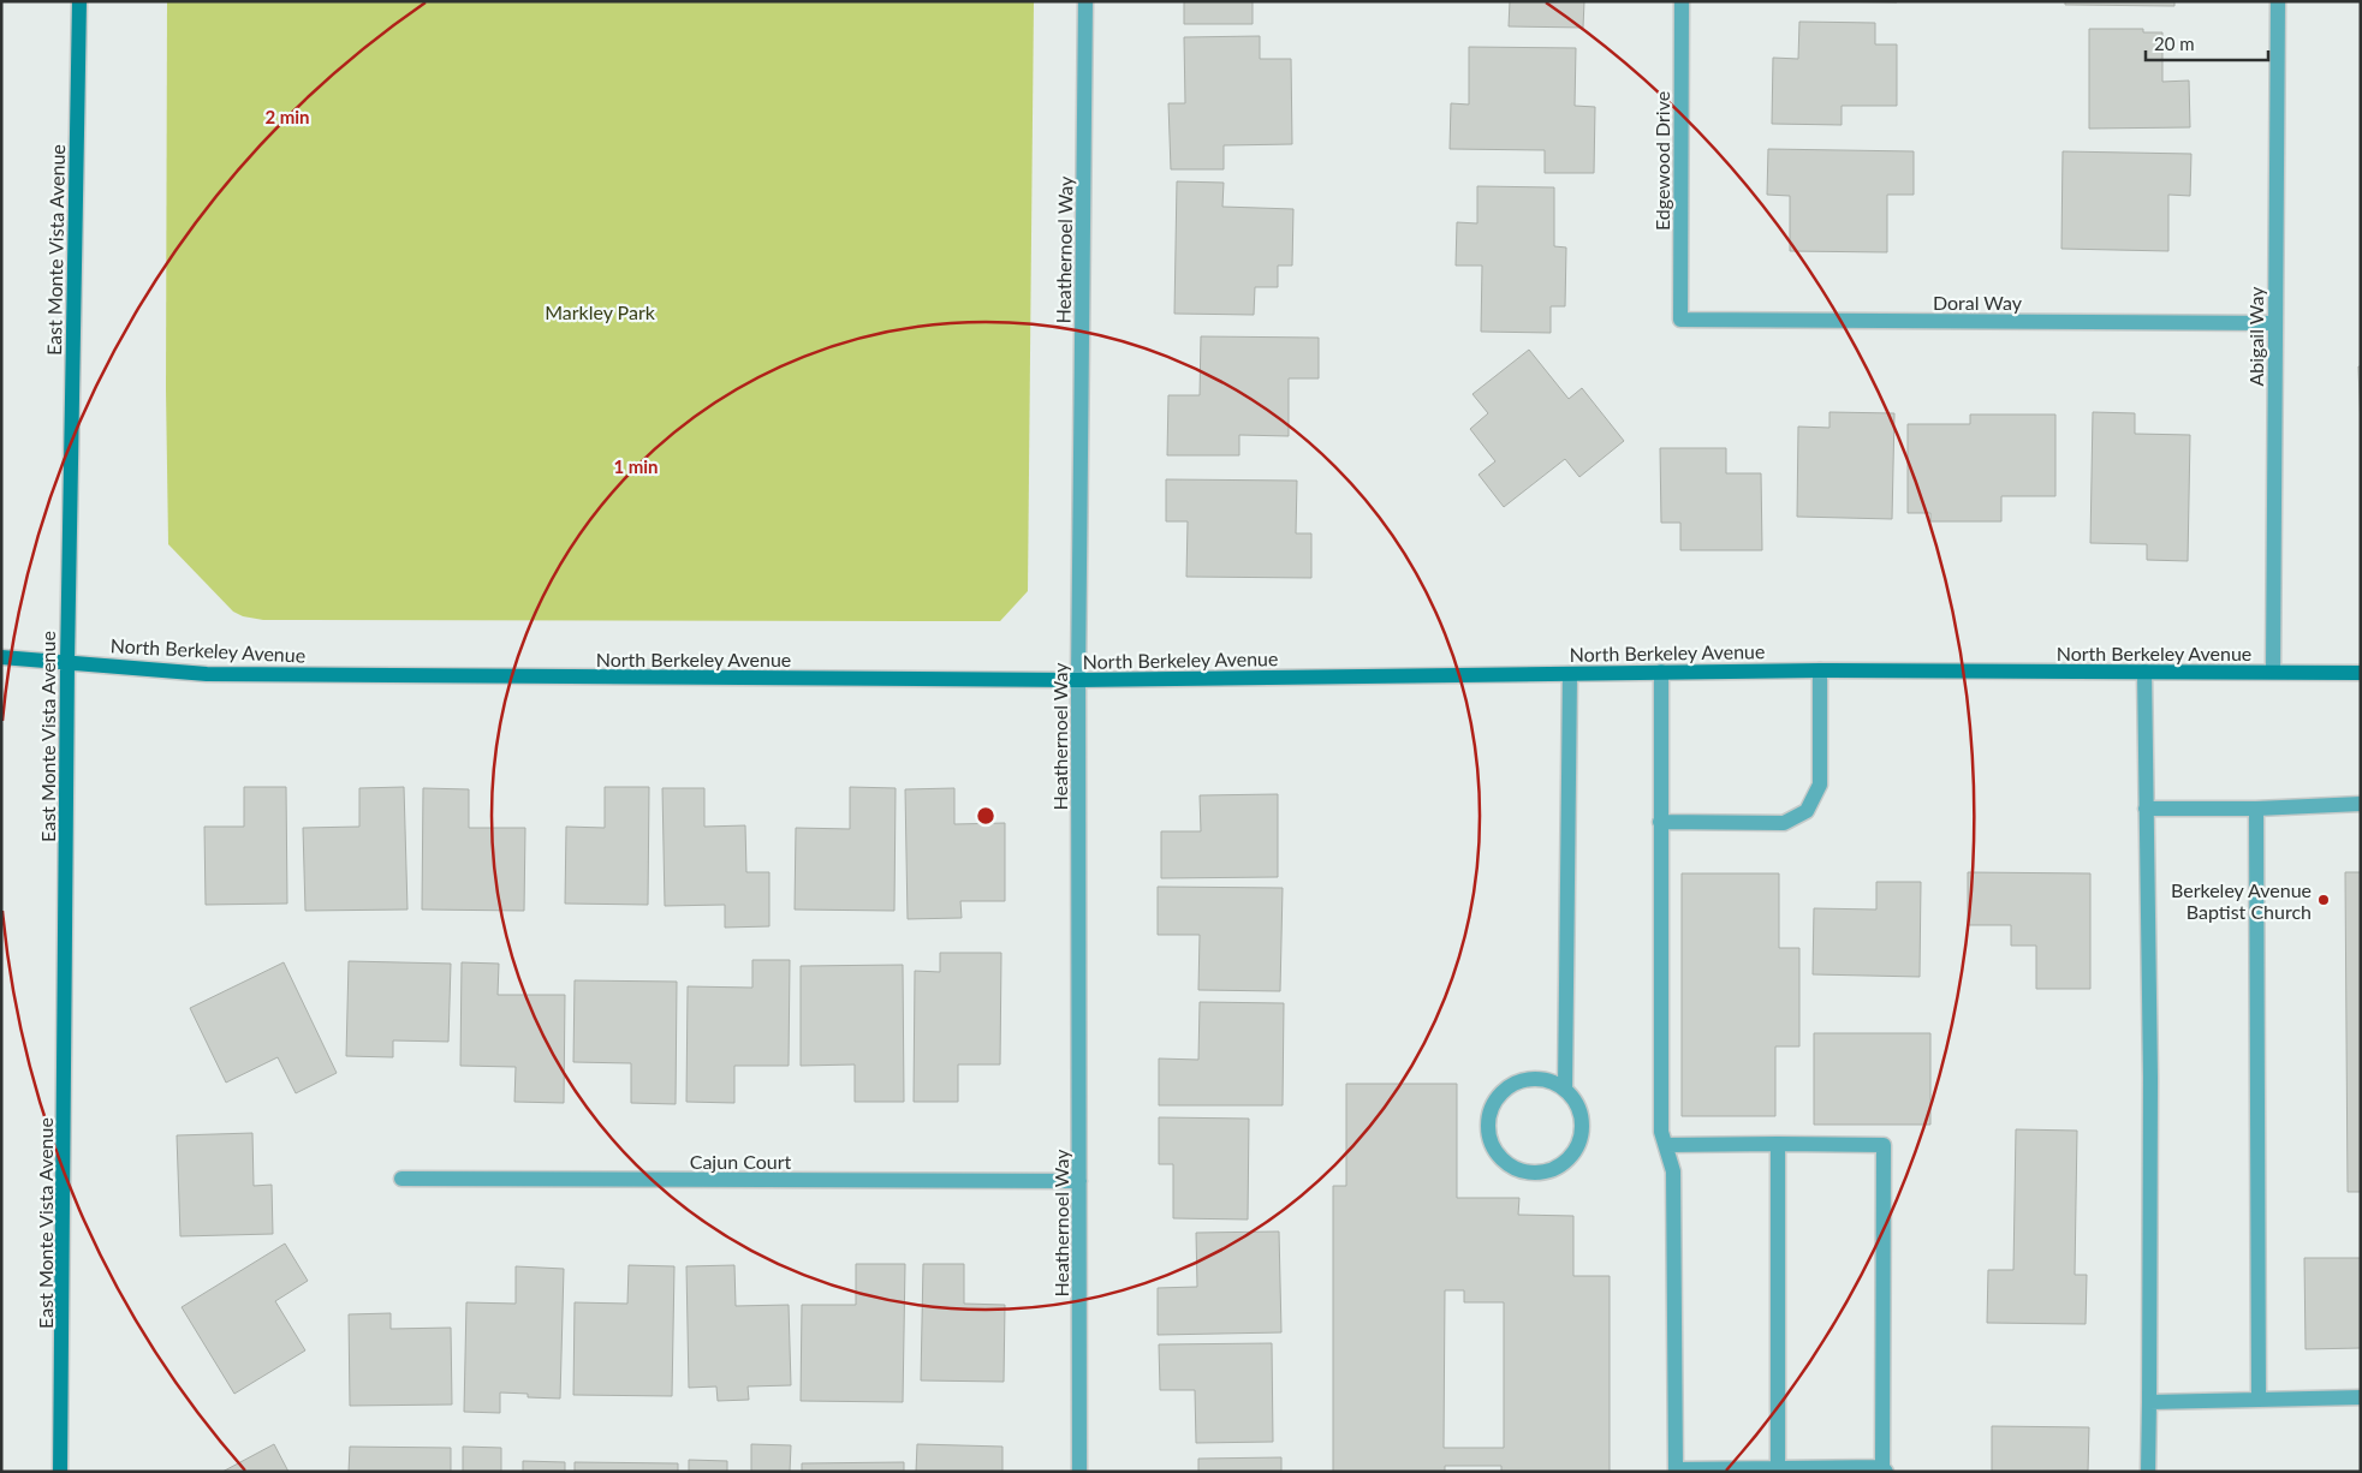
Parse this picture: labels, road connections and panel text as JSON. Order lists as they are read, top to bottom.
{
  "streets": {
    "street": [
      "Edgewood Drive",
      "East Monte Vista Avenue",
      "Heathernoel Way",
      "Doral Way",
      "Abigail Way",
      "North Berkeley Avenue",
      "Cajun Court"
    ]
  },
  "crossings": [
    ["Edgewood Drive", "Doral Way"],
    ["East Monte Vista Avenue", "North Berkeley Avenue"],
    ["Heathernoel Way", "North Berkeley Avenue"],
    ["Heathernoel Way", "Cajun Court"],
    ["Doral Way", "Abigail Way"],
    ["Abigail Way", "North Berkeley Avenue"]
  ],
  "parks": ["Markley Park"],
  "places": ["Berkeley Avenue Baptist Church"],
  "scale_bar": "20 m",
  "rings": ["2 min", "1 min"]
}
